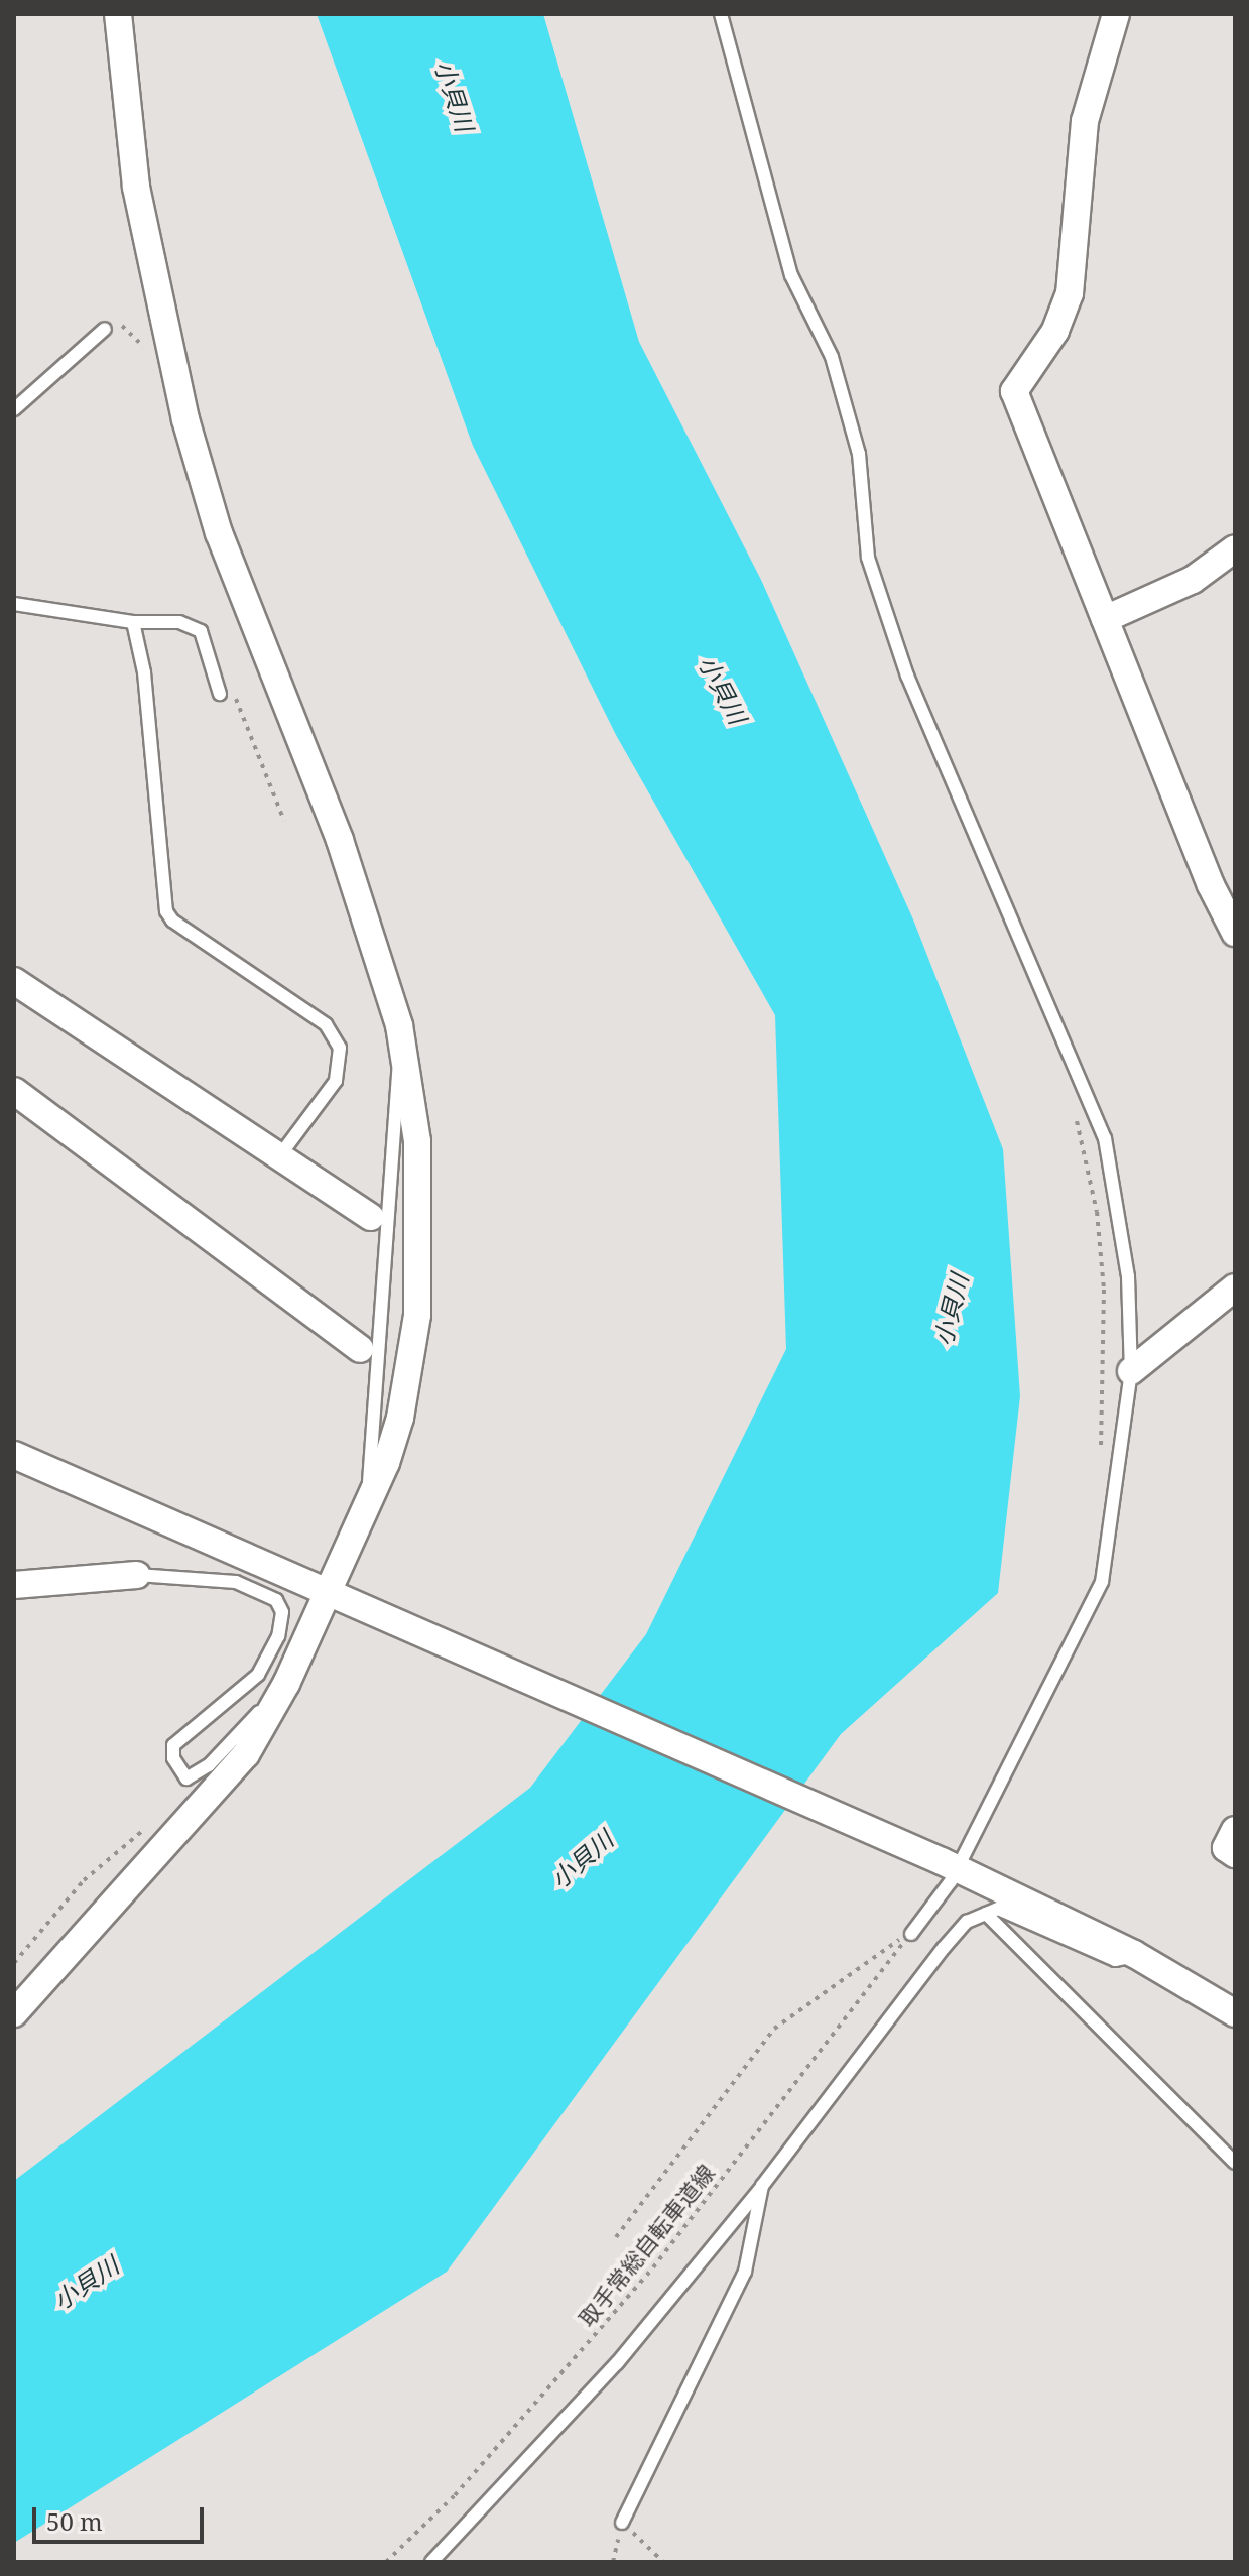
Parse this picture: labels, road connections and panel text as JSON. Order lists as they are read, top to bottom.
{
  "streets": {
    "path": ["取手常総自転車道線"]
  },
  "water": ["小貝川"],
  "scale_bar": "50 m"
}
